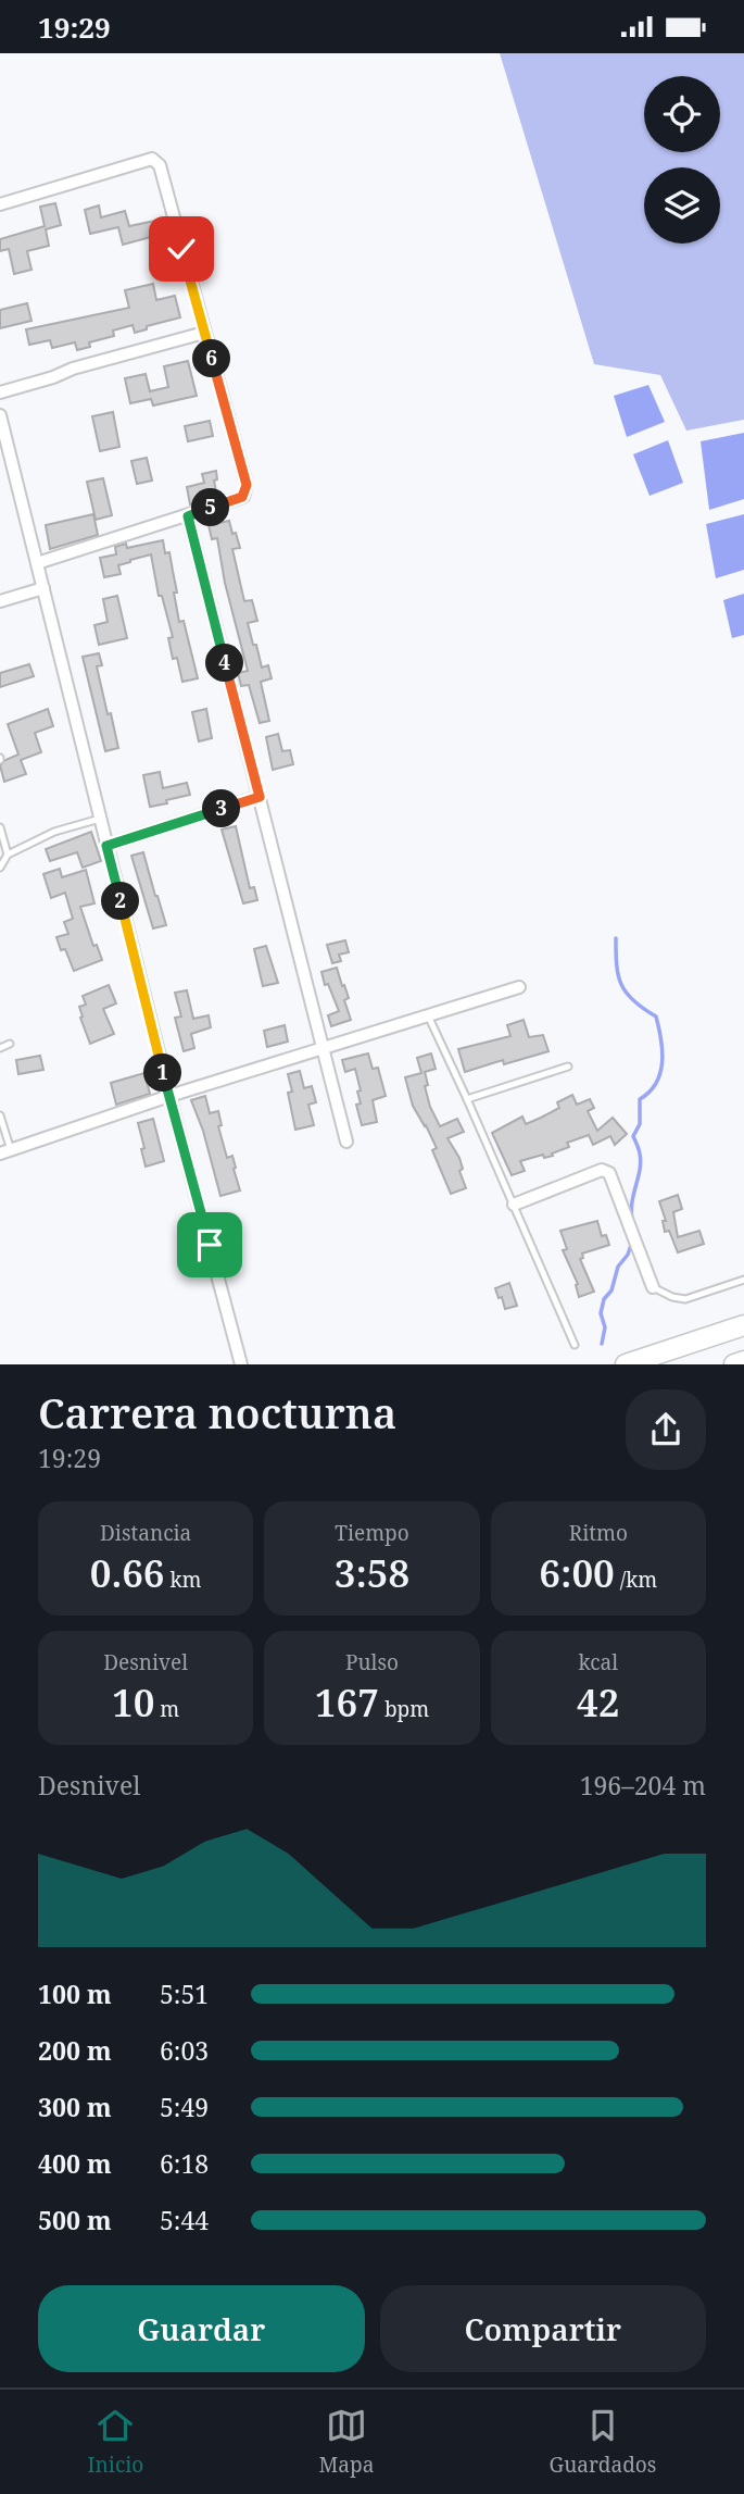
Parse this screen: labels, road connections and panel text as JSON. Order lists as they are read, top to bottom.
{
  "page": {
    "status": "19:29",
    "pins": [
      "6",
      "5",
      "4",
      "3",
      "2",
      "1"
    ],
    "heading": ["Carrera nocturna", "19:29"],
    "stats": [
      ["Distancia", "0.66 km"],
      ["Tiempo", "3:58"],
      ["Ritmo", "6:00 /km"],
      ["Desnivel", "10 m"],
      ["Pulso", "167 bpm"],
      ["kcal", "42"]
    ],
    "chart": ["Desnivel", "196–204 m"],
    "list": [
      {
        "name": "100 m",
        "note": "5:51"
      },
      {
        "name": "200 m",
        "note": "6:03"
      },
      {
        "name": "300 m",
        "note": "5:49"
      },
      {
        "name": "400 m",
        "note": "6:18"
      },
      {
        "name": "500 m",
        "note": "5:44"
      }
    ],
    "buttons": ["Guardar", "Compartir"],
    "tabs": ["Inicio", "Mapa", "Guardados"]
  }
}
